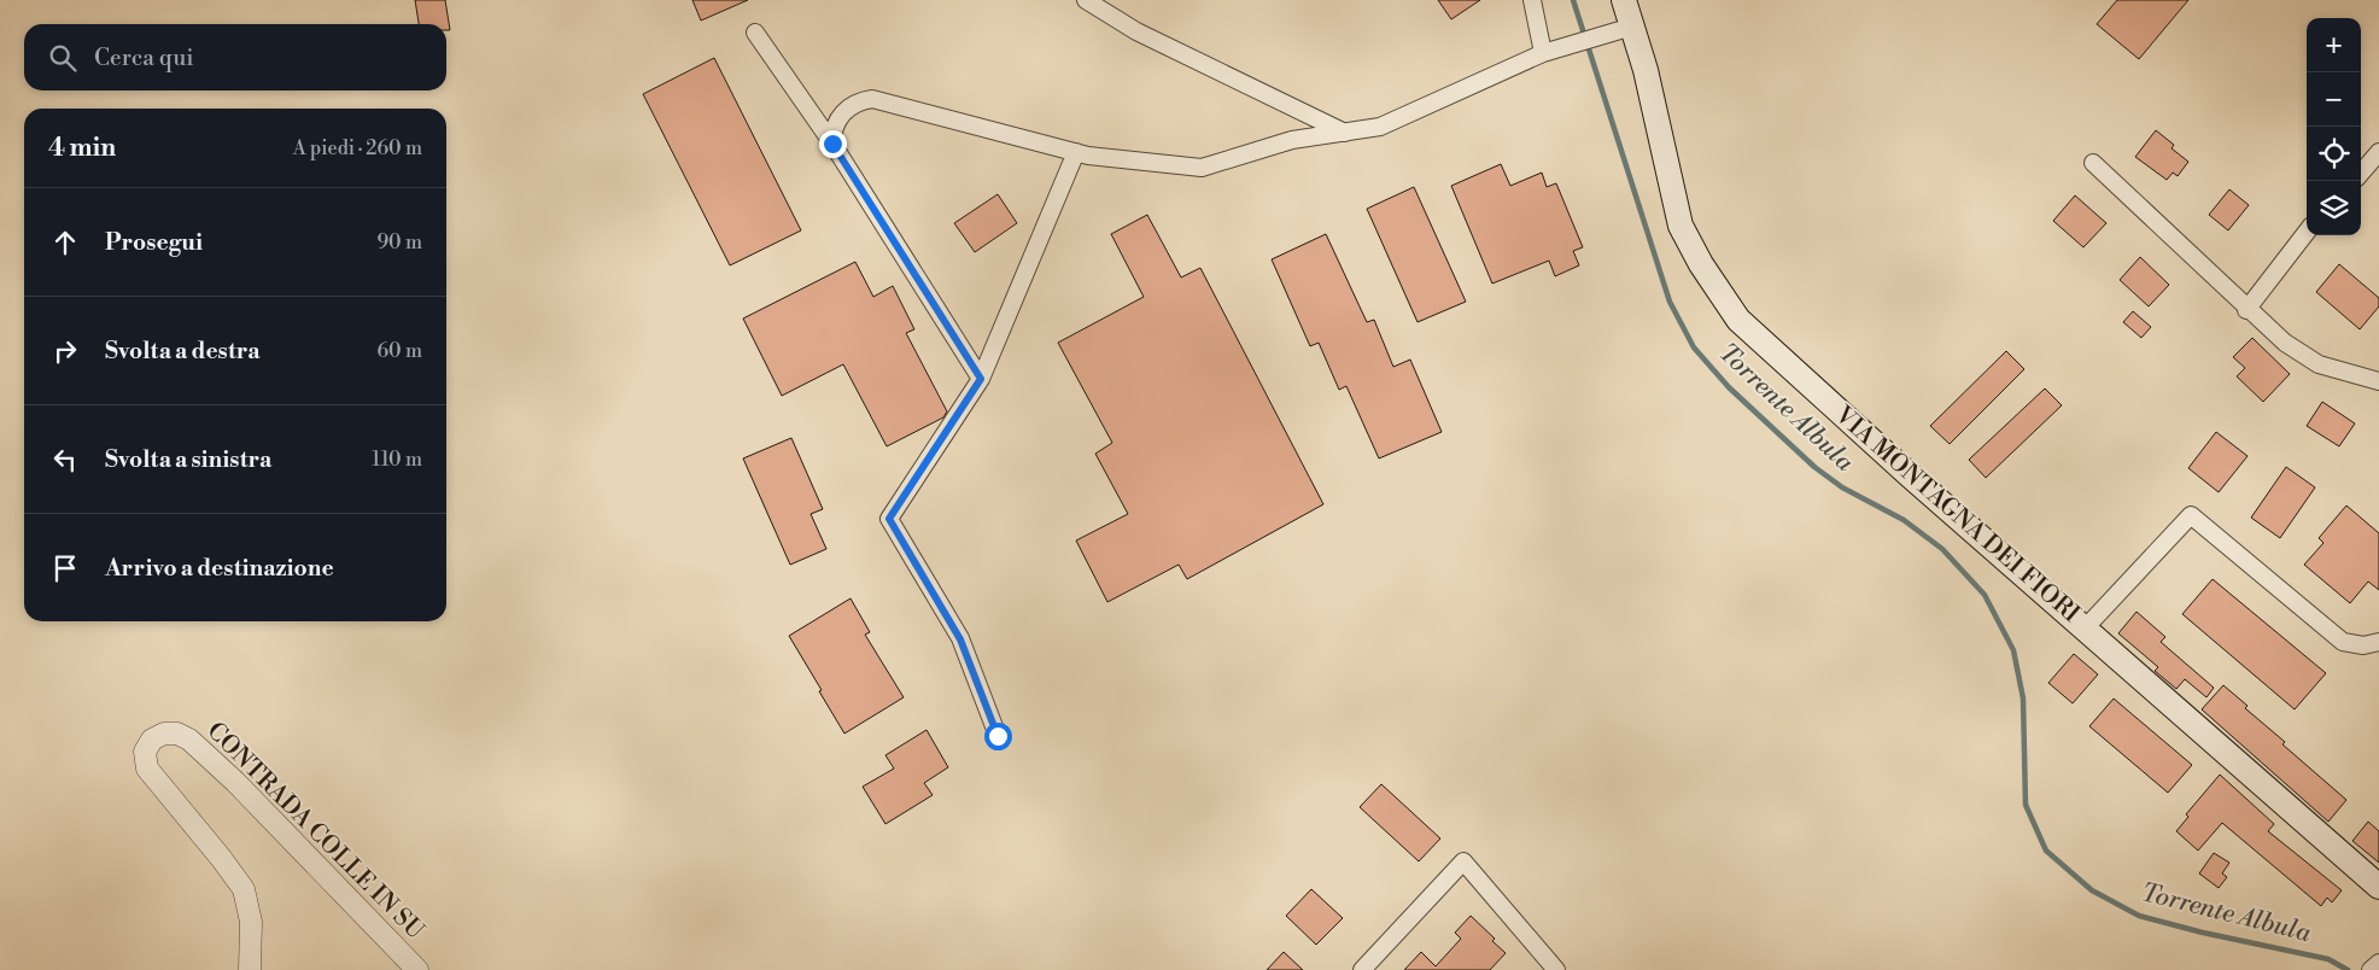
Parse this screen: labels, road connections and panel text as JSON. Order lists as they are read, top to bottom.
{
  "streets": {
    "main road": ["VIA MONTAGNA DEI FIORI"],
    "street": ["CONTRADA COLLE IN SU"]
  },
  "water": ["Torrente Albula"],
  "page": {
    "map_buttons": ["+", "−"],
    "search": "Cerca qui",
    "heading": ["4 min", "A piedi · 260 m"],
    "list": [
      ["Prosegui", "90 m"],
      ["Svolta a destra", "60 m"],
      ["Svolta a sinistra", "110 m"],
      "Arrivo a destinazione"
    ]
  }
}
